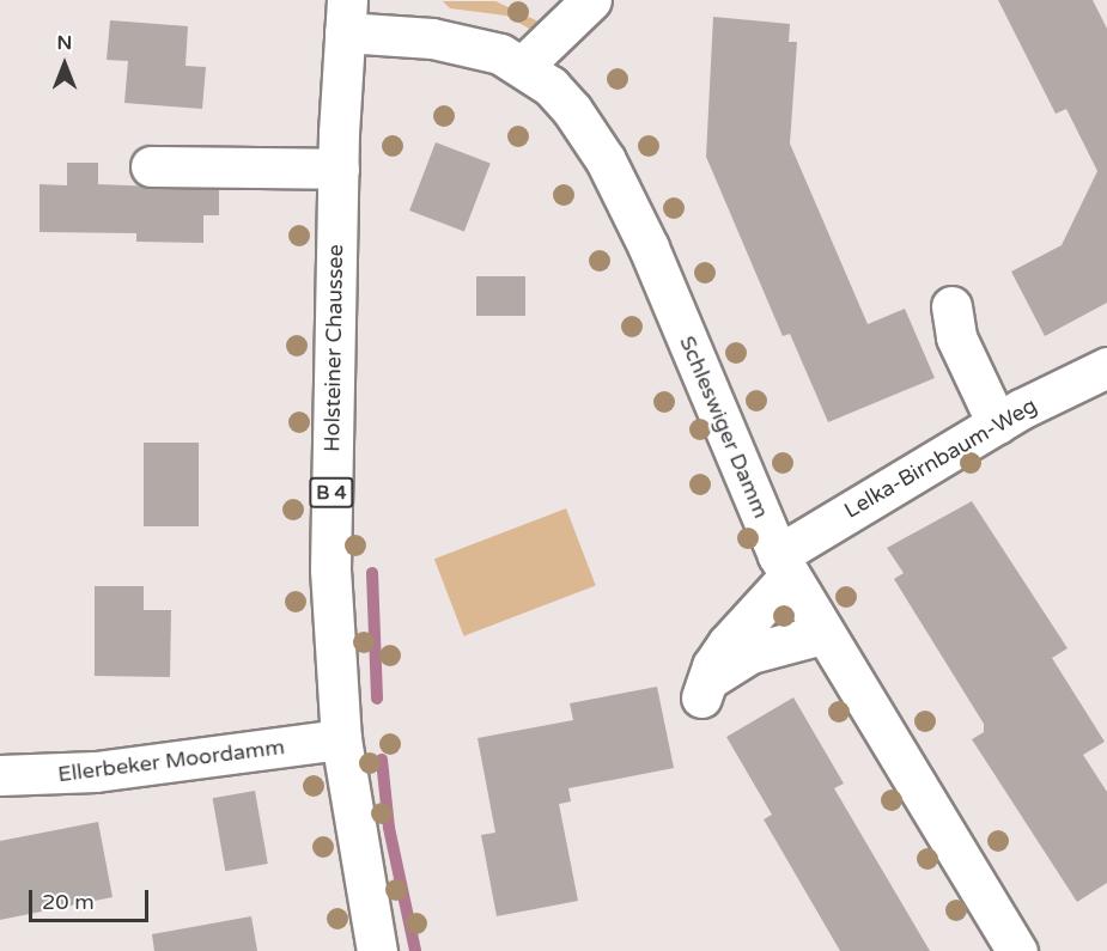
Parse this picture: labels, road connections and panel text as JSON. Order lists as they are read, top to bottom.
{
  "streets": {
    "street": [
      "Holsteiner Chaussee",
      "Schleswiger Damm",
      "Lelka-Birnbaum-Weg",
      "B 4",
      "Ellerbeker Moordamm"
    ]
  },
  "crossings": [
    ["Holsteiner Chaussee", "Schleswiger Damm"],
    ["Holsteiner Chaussee", "Ellerbeker Moordamm"],
    ["Schleswiger Damm", "Lelka-Birnbaum-Weg"]
  ],
  "scale_bar": "20 m",
  "north": "top"
}
